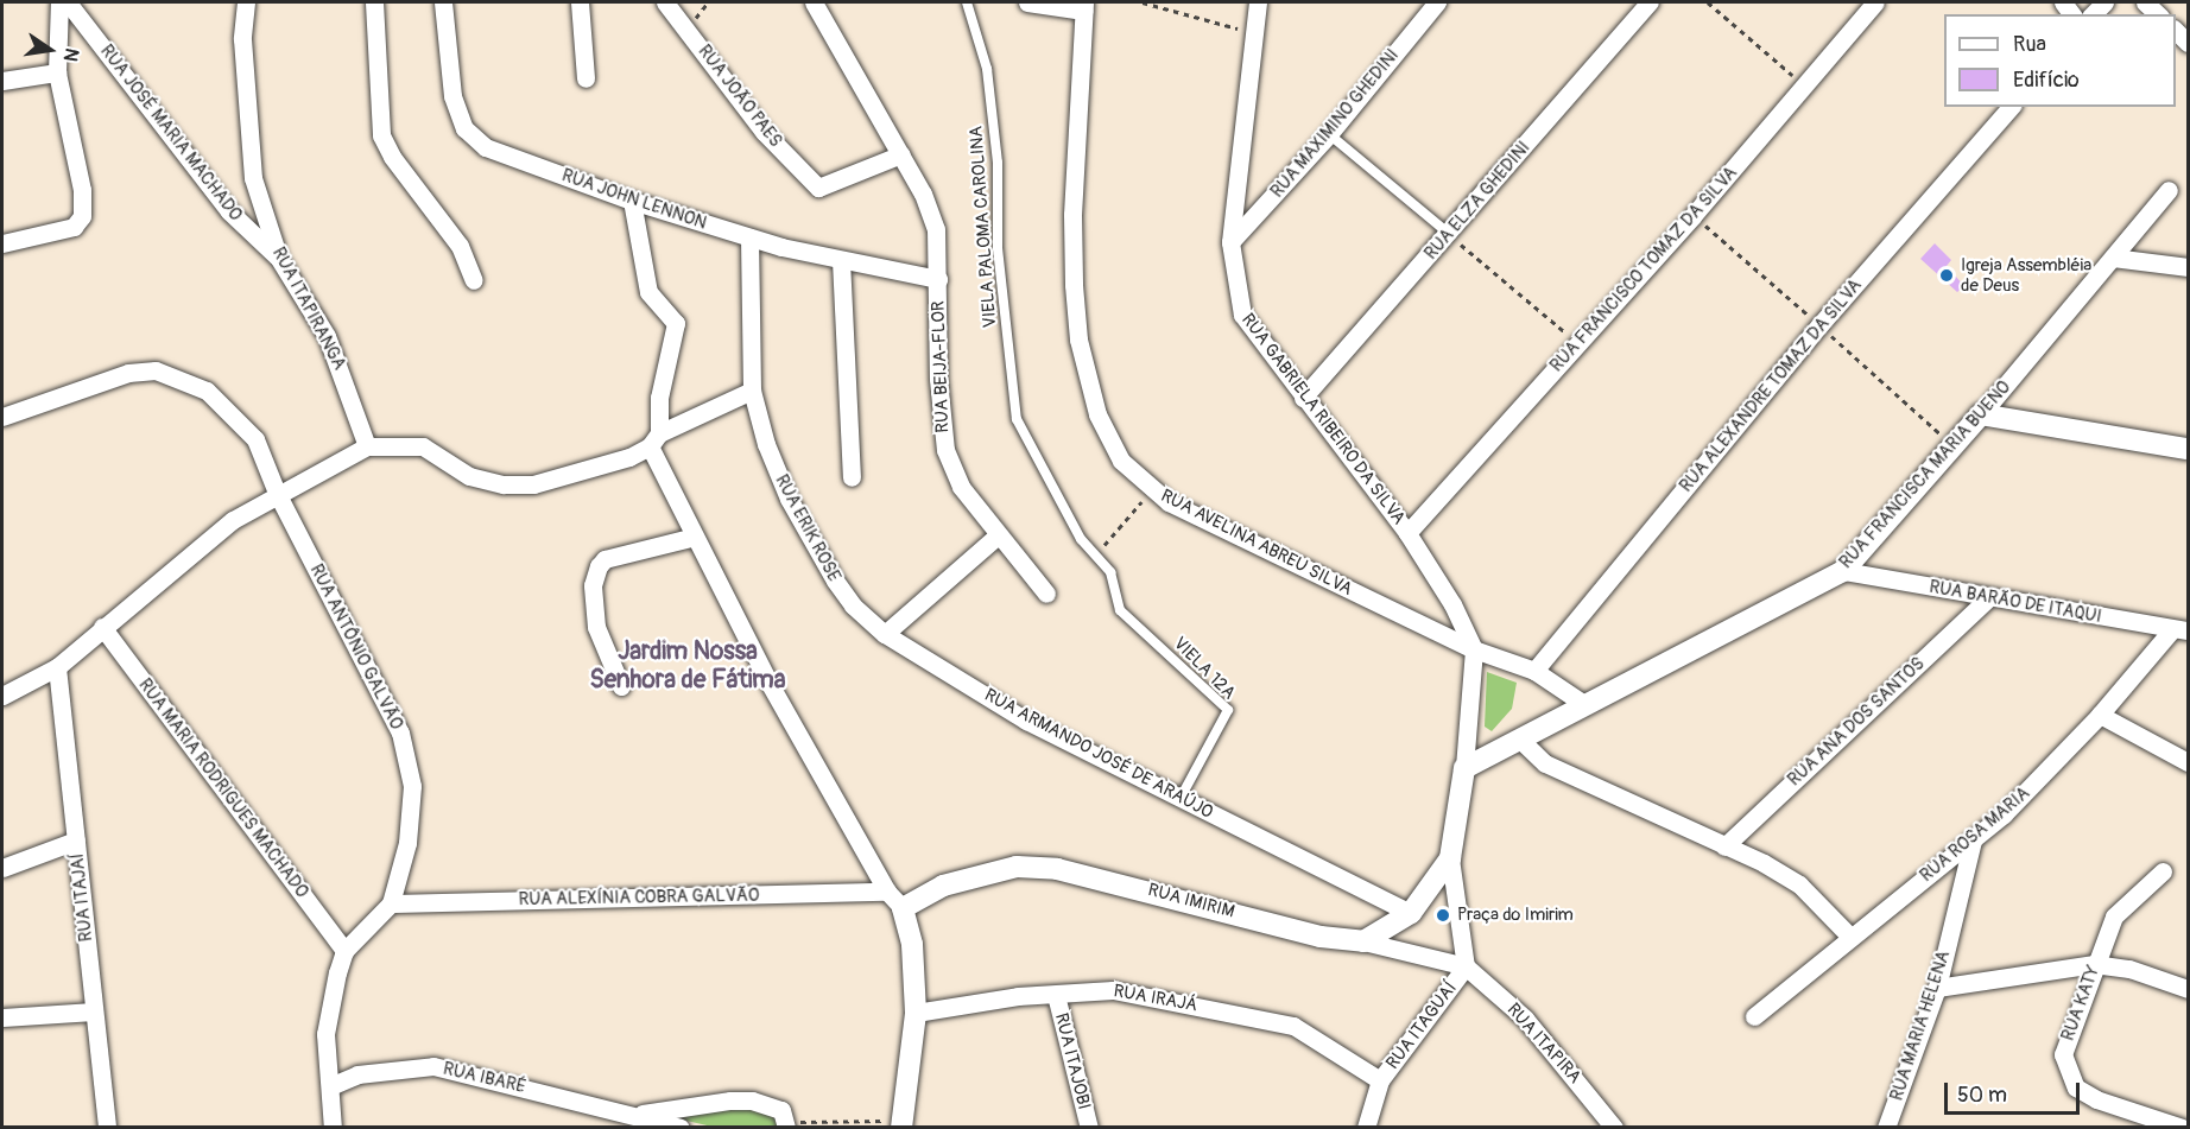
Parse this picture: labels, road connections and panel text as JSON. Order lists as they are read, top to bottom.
{
  "streets": {
    "street": [
      "RUA JOÃO PAES",
      "RUA MAXIMINO GHEDINI",
      "RUA JOSÉ MARIA MACHADO",
      "RUA JOHN LENNON",
      "RUA ELZA GHEDINI",
      "RUA FRANCISCO TOMAZ DA SILVA",
      "RUA ITAPIRANGA",
      "RUA BEIJA-FLOR",
      "RUA ALEXANDRE TOMAZ DA SILVA",
      "RUA GABRIELA RIBEIRO DA SILVA",
      "RUA FRANCISCA MARIA BUENO",
      "RUA ERIK ROSE",
      "RUA AVELINA ABREU SILVA",
      "RUA BARÃO DE ITAQUI",
      "RUA ANTÔNIO GALVÃO",
      "RUA ANA DOS SANTOS",
      "RUA ARMANDO JOSÉ DE ARAÚJO",
      "RUA MARIA RODRIGUES MACHADO",
      "RUA ROSA MARIA",
      "RUA ITAJAÍ",
      "RUA ALEXÍNIA COBRA GALVÃO",
      "RUA IMIRIM",
      "RUA IRAJÁ",
      "RUA KATY",
      "RUA ITAGUAÍ",
      "RUA MARIA HELENA",
      "RUA ITAPIRA",
      "RUA ITAJOBI",
      "RUA IBARÉ"
    ],
    "lane": ["VIELA PALOMA CAROLINA", "VIELA 12A"]
  },
  "crossings": [
    ["RUA JOÃO PAES", "RUA BEIJA-FLOR"],
    ["RUA MAXIMINO GHEDINI", "RUA GABRIELA RIBEIRO DA SILVA"],
    ["RUA JOSÉ MARIA MACHADO", "RUA ITAPIRANGA"],
    ["RUA JOHN LENNON", "RUA BEIJA-FLOR"],
    ["RUA JOHN LENNON", "RUA ERIK ROSE"],
    ["RUA ELZA GHEDINI", "RUA GABRIELA RIBEIRO DA SILVA"],
    ["VIELA PALOMA CAROLINA", "VIELA 12A"],
    ["RUA FRANCISCO TOMAZ DA SILVA", "RUA GABRIELA RIBEIRO DA SILVA"],
    ["RUA ALEXANDRE TOMAZ DA SILVA", "RUA AVELINA ABREU SILVA"],
    ["RUA GABRIELA RIBEIRO DA SILVA", "RUA AVELINA ABREU SILVA"],
    ["RUA FRANCISCA MARIA BUENO", "RUA AVELINA ABREU SILVA"],
    ["RUA FRANCISCA MARIA BUENO", "RUA BARÃO DE ITAQUI"],
    ["RUA ERIK ROSE", "RUA ARMANDO JOSÉ DE ARAÚJO"],
    ["RUA BARÃO DE ITAQUI", "RUA ANA DOS SANTOS"],
    ["RUA BARÃO DE ITAQUI", "RUA ROSA MARIA"],
    ["RUA ANTÔNIO GALVÃO", "RUA ALEXÍNIA COBRA GALVÃO"],
    ["VIELA 12A", "RUA ARMANDO JOSÉ DE ARAÚJO"],
    ["RUA ROSA MARIA", "RUA MARIA HELENA"],
    ["RUA IMIRIM", "RUA ITAPIRA"],
    ["RUA IRAJÁ", "RUA ITAGUAÍ"],
    ["RUA IRAJÁ", "RUA ITAJOBI"],
    ["RUA ITAGUAÍ", "RUA ITAPIRA"]
  ],
  "districts": ["Jardim Nossa Senhora de Fátima"],
  "places": ["Igreja Assembléia de Deus", "Praça do Imirim"],
  "legend": ["Rua", "Edifício"],
  "scale_bar": "50 m",
  "north": "right"
}
